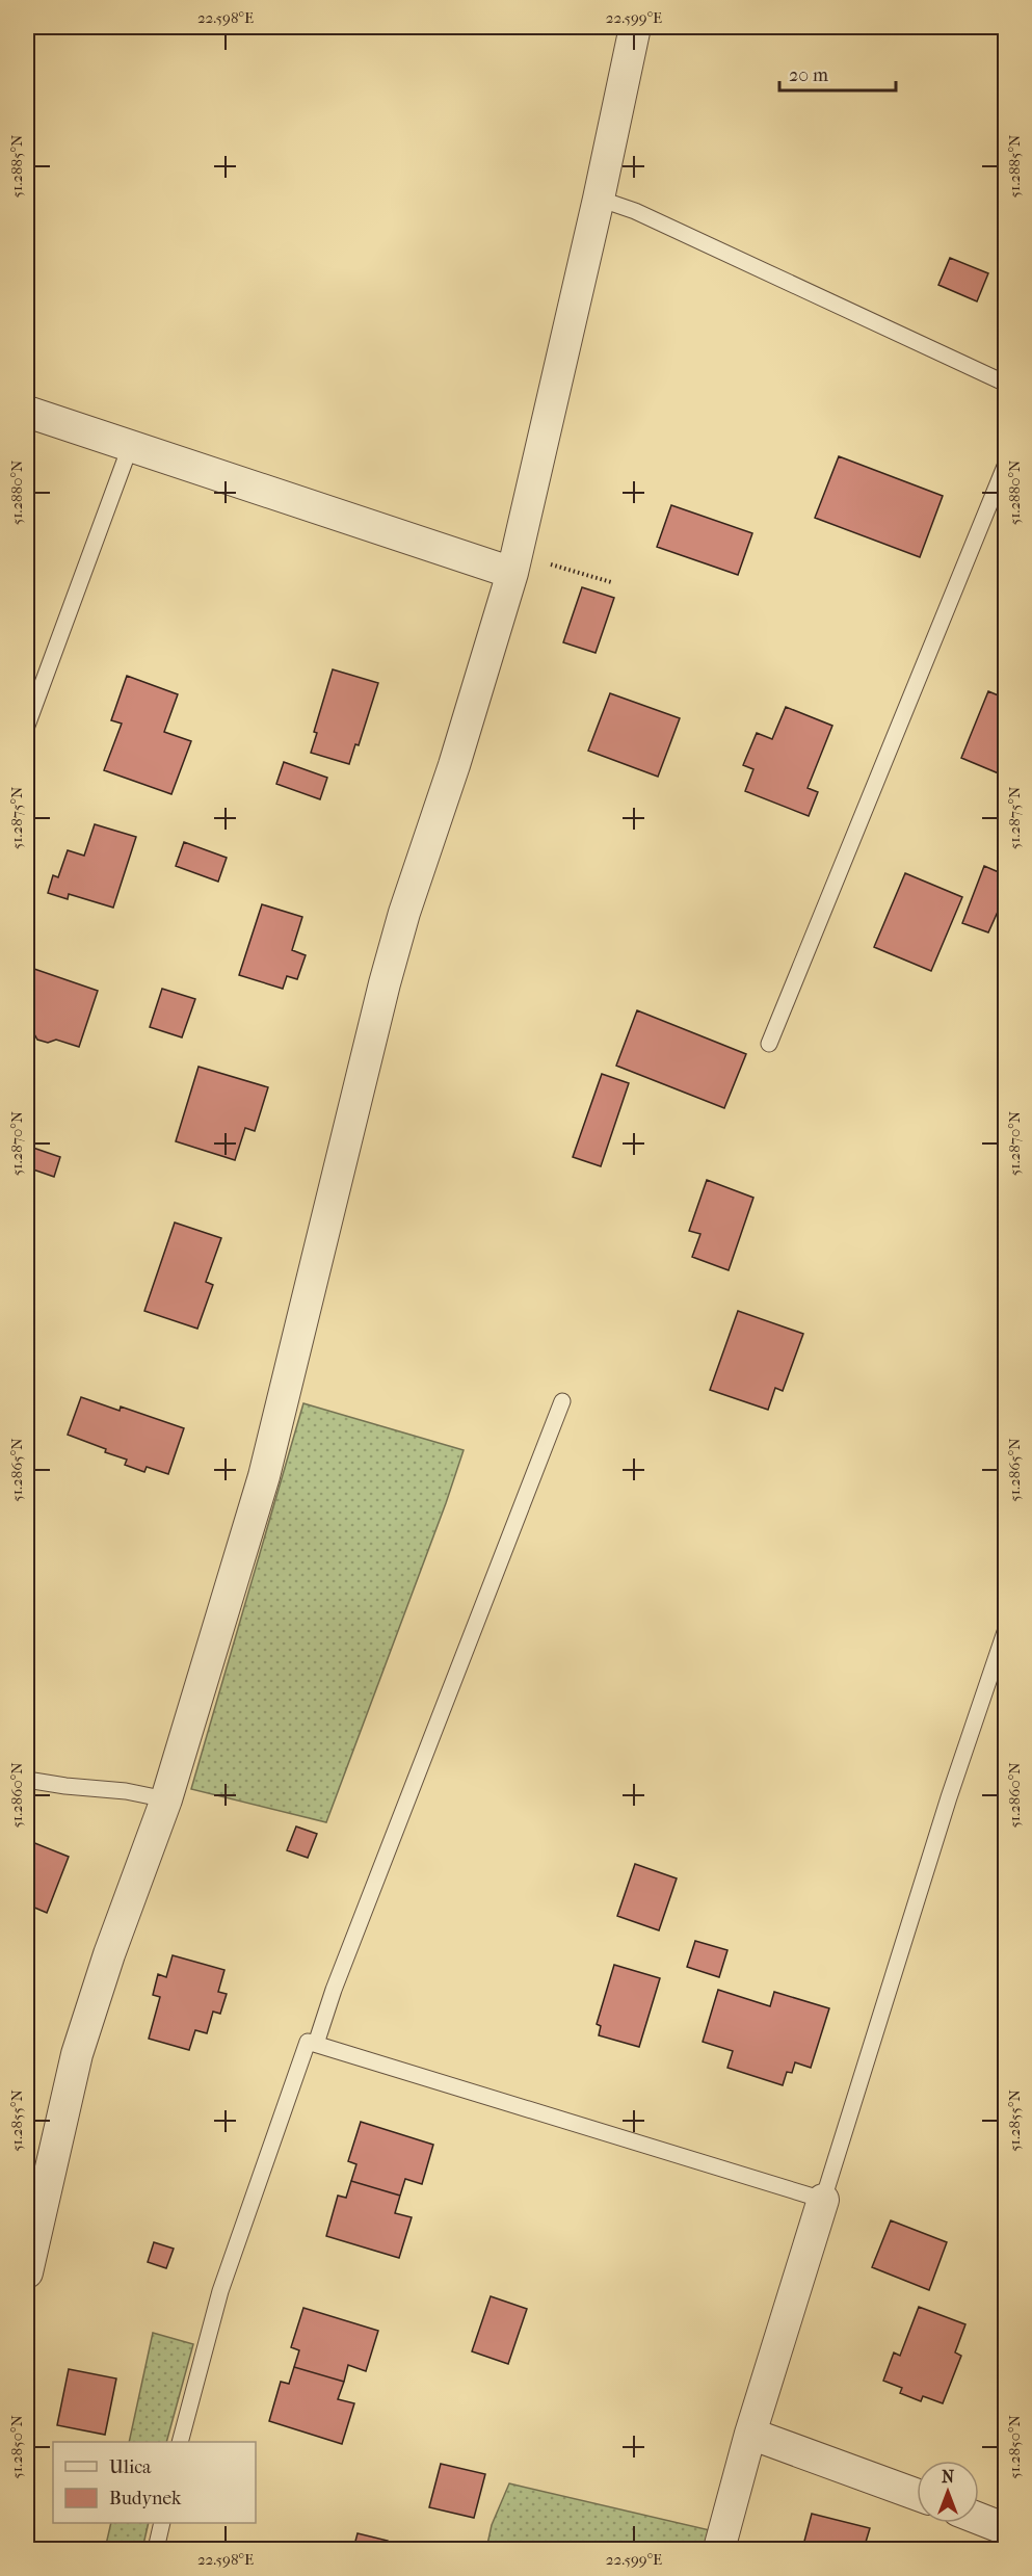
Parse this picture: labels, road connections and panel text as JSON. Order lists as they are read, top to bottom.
{
  "legend": ["Ulica", "Budynek"],
  "scale_bar": "20 m",
  "north": "top",
  "coordinates": [
    "22.598°E",
    "22.599°E",
    "51.2885°N",
    "51.2880°N",
    "51.2875°N",
    "51.2870°N",
    "51.2865°N",
    "51.2860°N",
    "51.2855°N",
    "51.2850°N"
  ]
}
